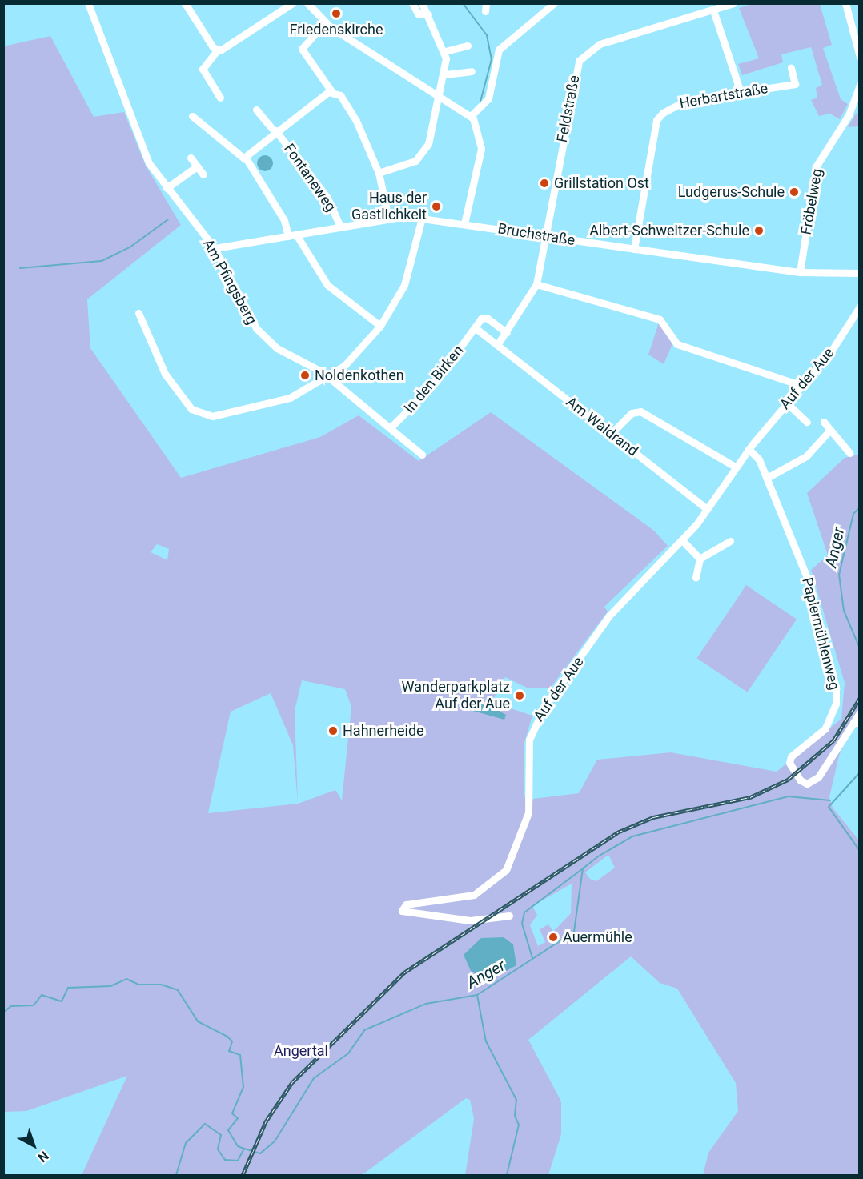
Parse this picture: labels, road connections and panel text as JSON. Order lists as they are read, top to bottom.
{
  "streets": {
    "street": [
      "Herbartstraße",
      "Feldstraße",
      "Fontaneweg",
      "Fröbelweg",
      "Bruchstraße",
      "Am Pfingsberg",
      "Auf der Aue",
      "In den Birken",
      "Am Waldrand",
      "Papiermühlenweg"
    ]
  },
  "crossings": [
    ["Herbartstraße", "Bruchstraße"],
    ["Feldstraße", "Bruchstraße"],
    ["Fontaneweg", "Bruchstraße"],
    ["Fröbelweg", "Bruchstraße"],
    ["Bruchstraße", "Am Pfingsberg"],
    ["Auf der Aue", "Am Waldrand"],
    ["Auf der Aue", "Papiermühlenweg"]
  ],
  "water": ["Anger"],
  "parks": ["Angertal"],
  "places": [
    "Friedenskirche",
    "Grillstation Ost",
    "Ludgerus-Schule",
    "Haus der Gastlichkeit",
    "Albert-Schweitzer-Schule",
    "Noldenkothen",
    "Wanderparkplatz Auf der Aue",
    "Hahnerheide",
    "Auermühle"
  ],
  "north": "bottom right"
}
